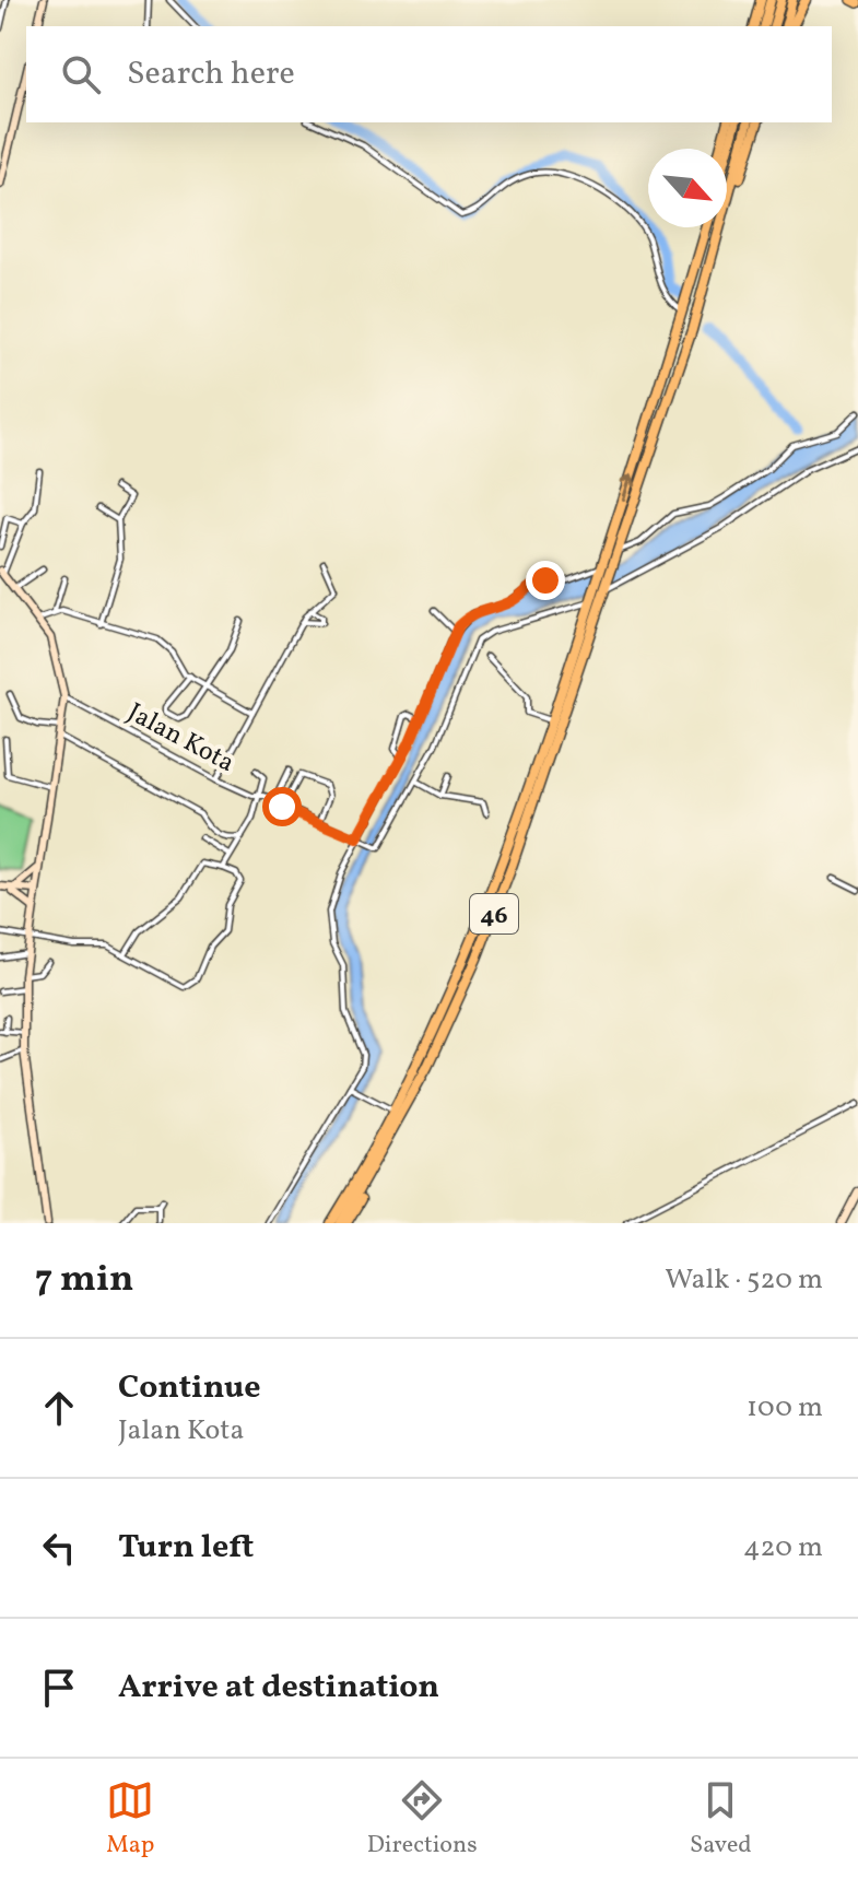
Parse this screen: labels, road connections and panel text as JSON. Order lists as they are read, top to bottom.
{
  "streets": {
    "highway": ["46"],
    "street": ["Jalan Kota"]
  },
  "north": "bottom right",
  "page": {
    "search": "Search here",
    "heading": ["7 min", "Walk · 520 m"],
    "list": [
      ["Continue", "Jalan Kota", "100 m"],
      ["Turn left", "420 m"],
      "Arrive at destination"
    ],
    "nav": ["Map", "Directions", "Saved"]
  }
}
